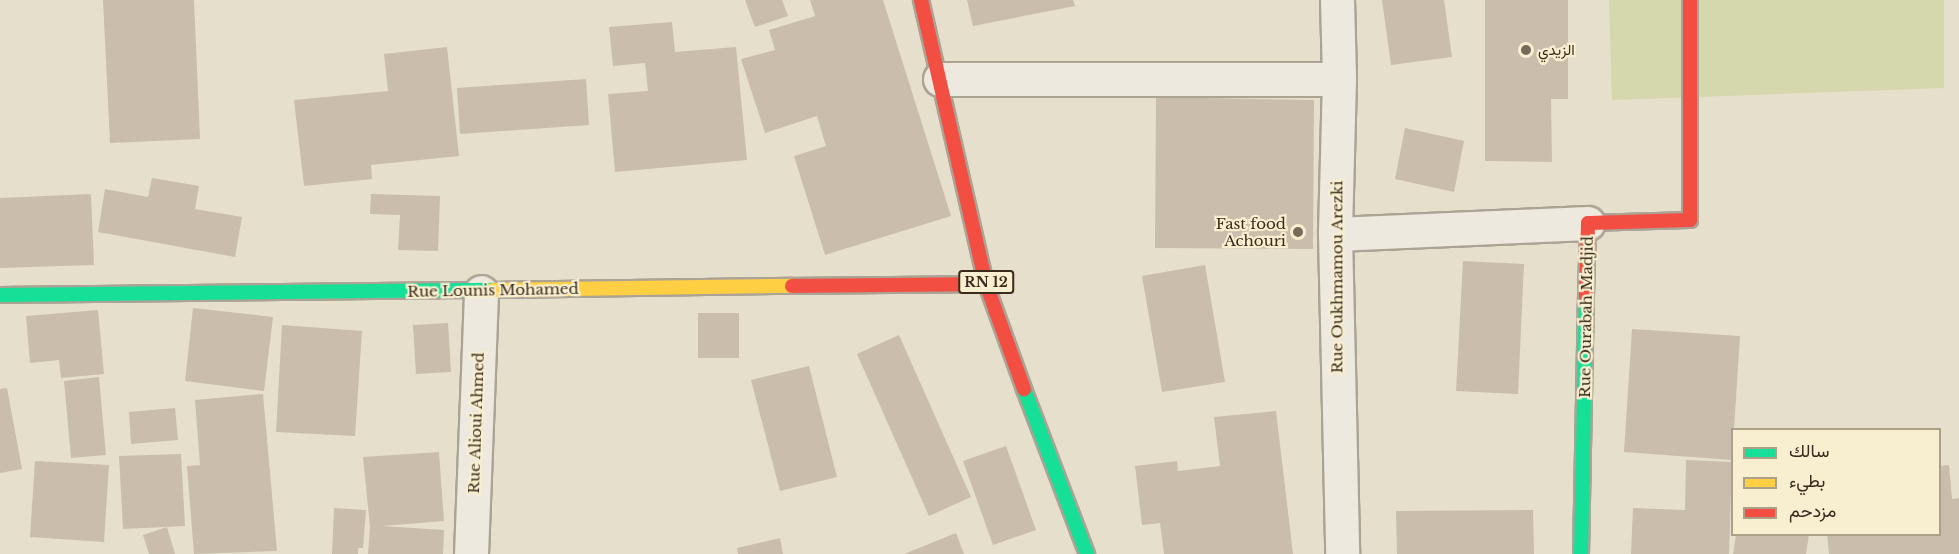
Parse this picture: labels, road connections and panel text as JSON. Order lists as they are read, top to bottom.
{
  "streets": {
    "street": [
      "Rue Oukhmamou Arezki",
      "RN 12",
      "Rue Lounis Mohamed",
      "Rue Ourabah Madjid",
      "Rue Alioui Ahmed"
    ]
  },
  "crossings": [
    ["RN 12", "Rue Lounis Mohamed"]
  ],
  "places": ["الزيدي", "Fast food Achouri"],
  "legend": ["سالك", "بطيء", "مزدحم"]
}
